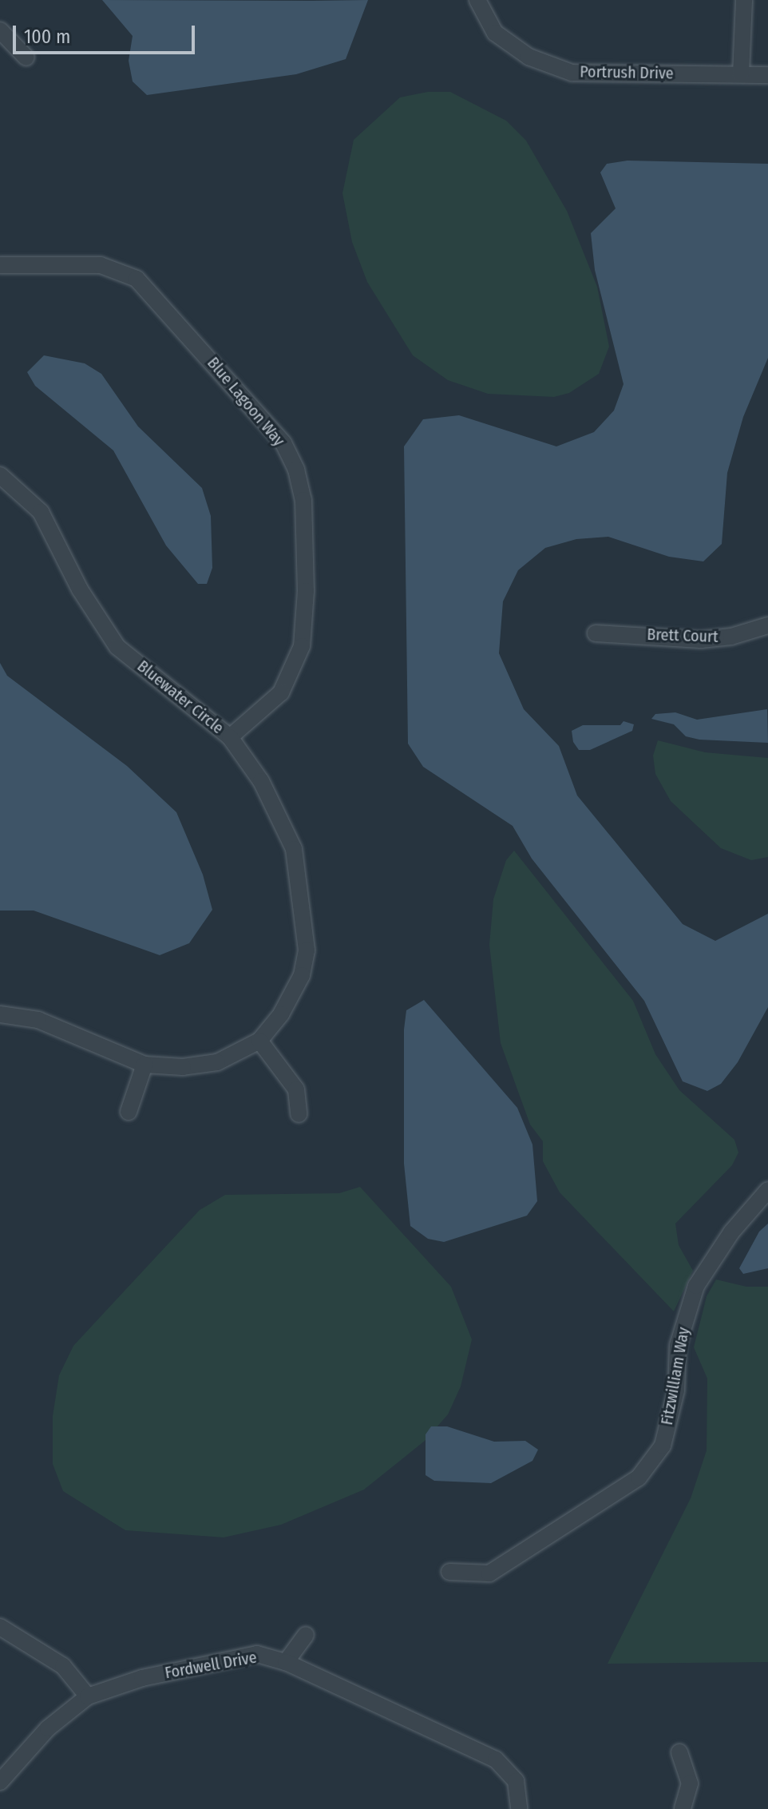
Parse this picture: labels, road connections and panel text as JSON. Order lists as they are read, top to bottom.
{
  "streets": {
    "street": [
      "Portrush Drive",
      "Blue Lagoon Way",
      "Brett Court",
      "Bluewater Circle",
      "Fitzwilliam Way",
      "Fordwell Drive"
    ]
  },
  "crossings": [
    ["Blue Lagoon Way", "Bluewater Circle"]
  ],
  "scale_bar": "100 m"
}
